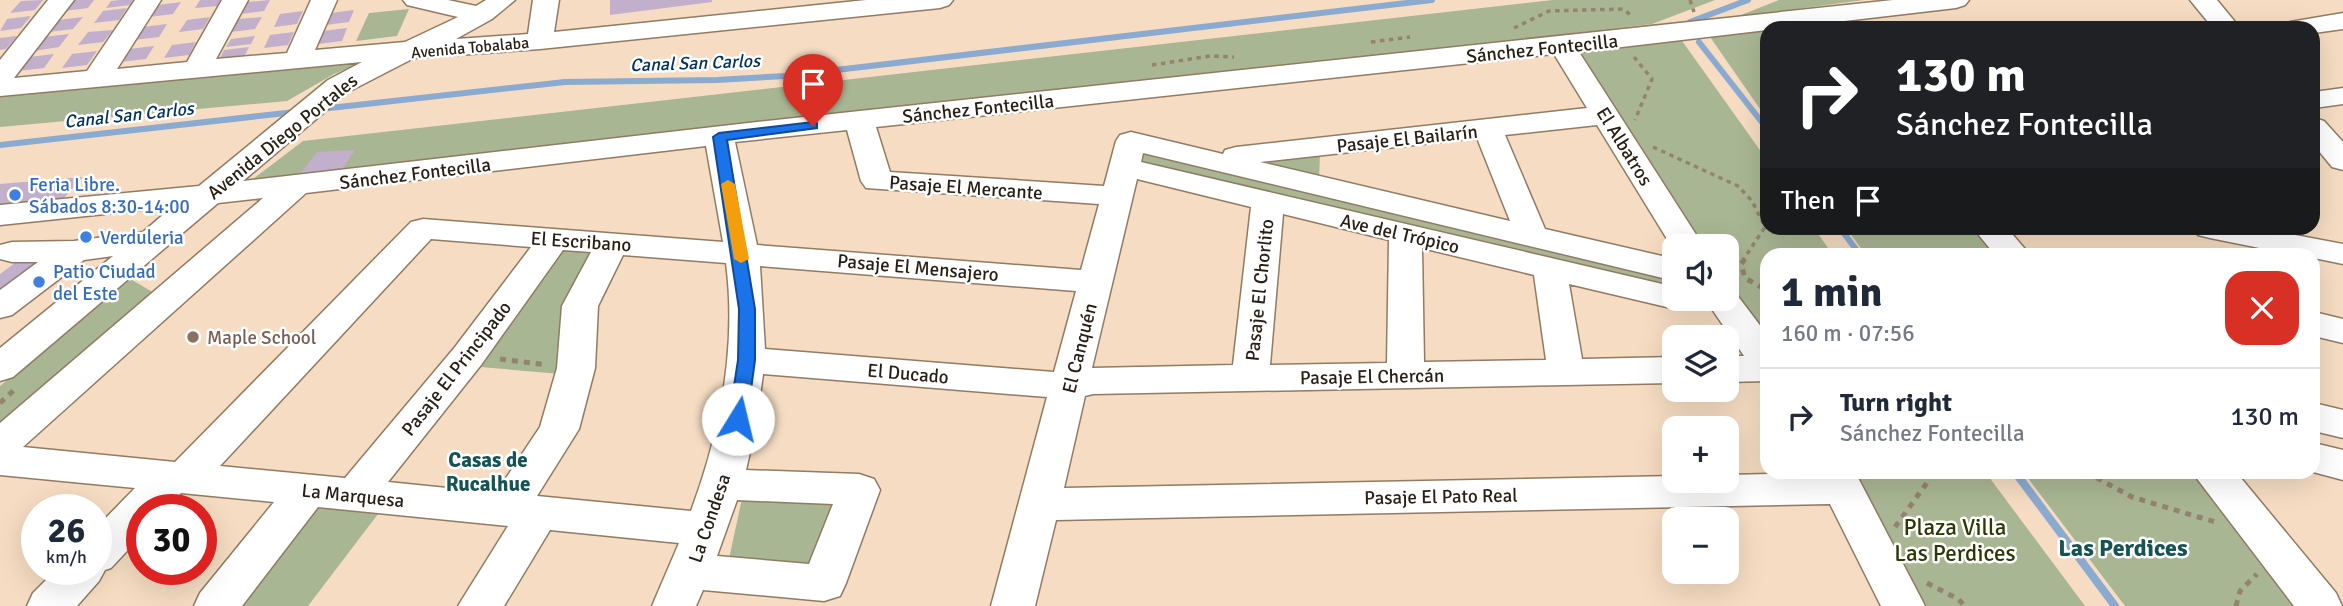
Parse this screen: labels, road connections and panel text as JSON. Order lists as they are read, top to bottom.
{
  "streets": {
    "street": [
      "Avenida Tobalaba",
      "Sánchez Fontecilla",
      "Avenida Diego Portales",
      "Pasaje El Bailarín",
      "El Albatros",
      "Pasaje El Mercante",
      "Ave del Trópico",
      "El Escribano",
      "Pasaje El Mensajero",
      "Pasaje El Chorlito",
      "El Canquén",
      "Pasaje El Principado",
      "El Ducado",
      "Pasaje El Chercán",
      "La Marquesa",
      "Pasaje El Pato Real",
      "La Condesa"
    ]
  },
  "crossings": [
    ["Avenida Tobalaba", "Avenida Diego Portales"],
    ["Sánchez Fontecilla", "Avenida Diego Portales"],
    ["Sánchez Fontecilla", "El Albatros"],
    ["Sánchez Fontecilla", "Pasaje El Mercante"],
    ["Sánchez Fontecilla", "El Canquén"],
    ["Sánchez Fontecilla", "La Condesa"],
    ["Pasaje El Bailarín", "El Albatros"],
    ["Pasaje El Bailarín", "Ave del Trópico"],
    ["Pasaje El Mercante", "Ave del Trópico"],
    ["Pasaje El Mercante", "El Canquén"],
    ["Ave del Trópico", "Pasaje El Chorlito"],
    ["Ave del Trópico", "El Canquén"],
    ["El Escribano", "Pasaje El Mensajero"],
    ["El Escribano", "Pasaje El Principado"],
    ["El Escribano", "La Marquesa"],
    ["El Escribano", "La Condesa"],
    ["Pasaje El Mensajero", "El Canquén"],
    ["Pasaje El Mensajero", "La Condesa"],
    ["Pasaje El Chorlito", "Pasaje El Chercán"],
    ["El Canquén", "El Ducado"],
    ["El Canquén", "Pasaje El Chercán"],
    ["El Canquén", "Pasaje El Pato Real"],
    ["Pasaje El Principado", "La Marquesa"],
    ["El Ducado", "Pasaje El Chercán"],
    ["El Ducado", "La Condesa"],
    ["La Marquesa", "La Condesa"]
  ],
  "districts": ["Casas de Rucalhue", "Las Perdices"],
  "water": ["Canal San Carlos"],
  "parks": ["Plaza Villa Las Perdices"],
  "places": [
    "Feria Libre. Sábados 8:30-14:00",
    "Verduleria",
    "Patio Ciudad del Este",
    "Maple School"
  ],
  "page": {
    "turn": ["130 m", "Sánchez Fontecilla"],
    "then": "Then",
    "map_buttons": ["+", "−"],
    "heading": ["1 min", "160 m · 07:56"],
    "list": [
      {
        "name": "Turn right",
        "note": "Sánchez Fontecilla",
        "value": "130 m"
      }
    ],
    "speed": "26 km/h",
    "limit": "30"
  }
}
